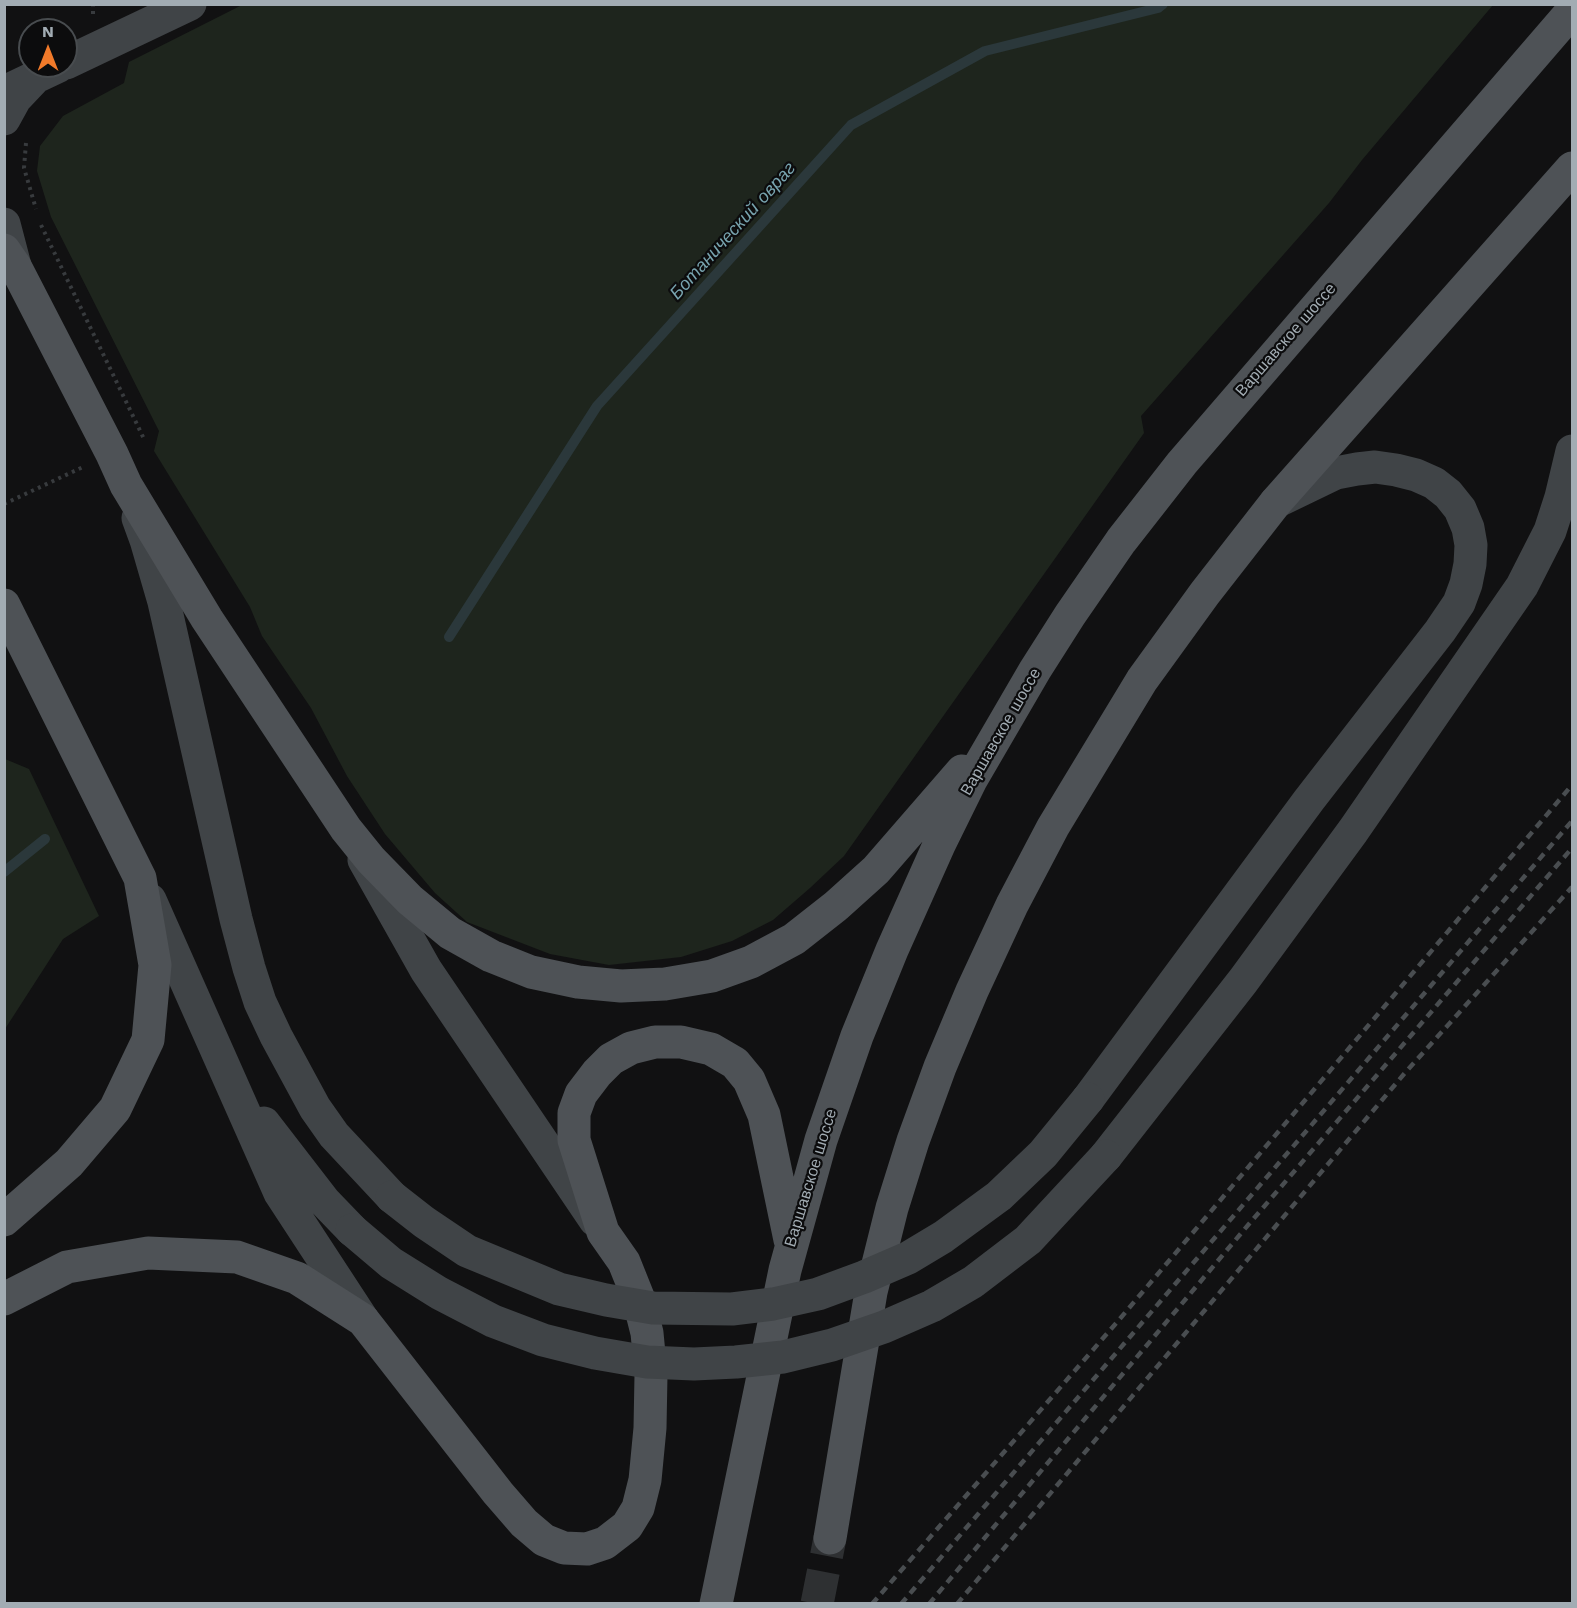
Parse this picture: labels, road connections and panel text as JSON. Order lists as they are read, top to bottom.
{
  "streets": {
    "main road": ["Варшавское шоссе"]
  },
  "water": ["Ботанический овраг"],
  "north": "top"
}
